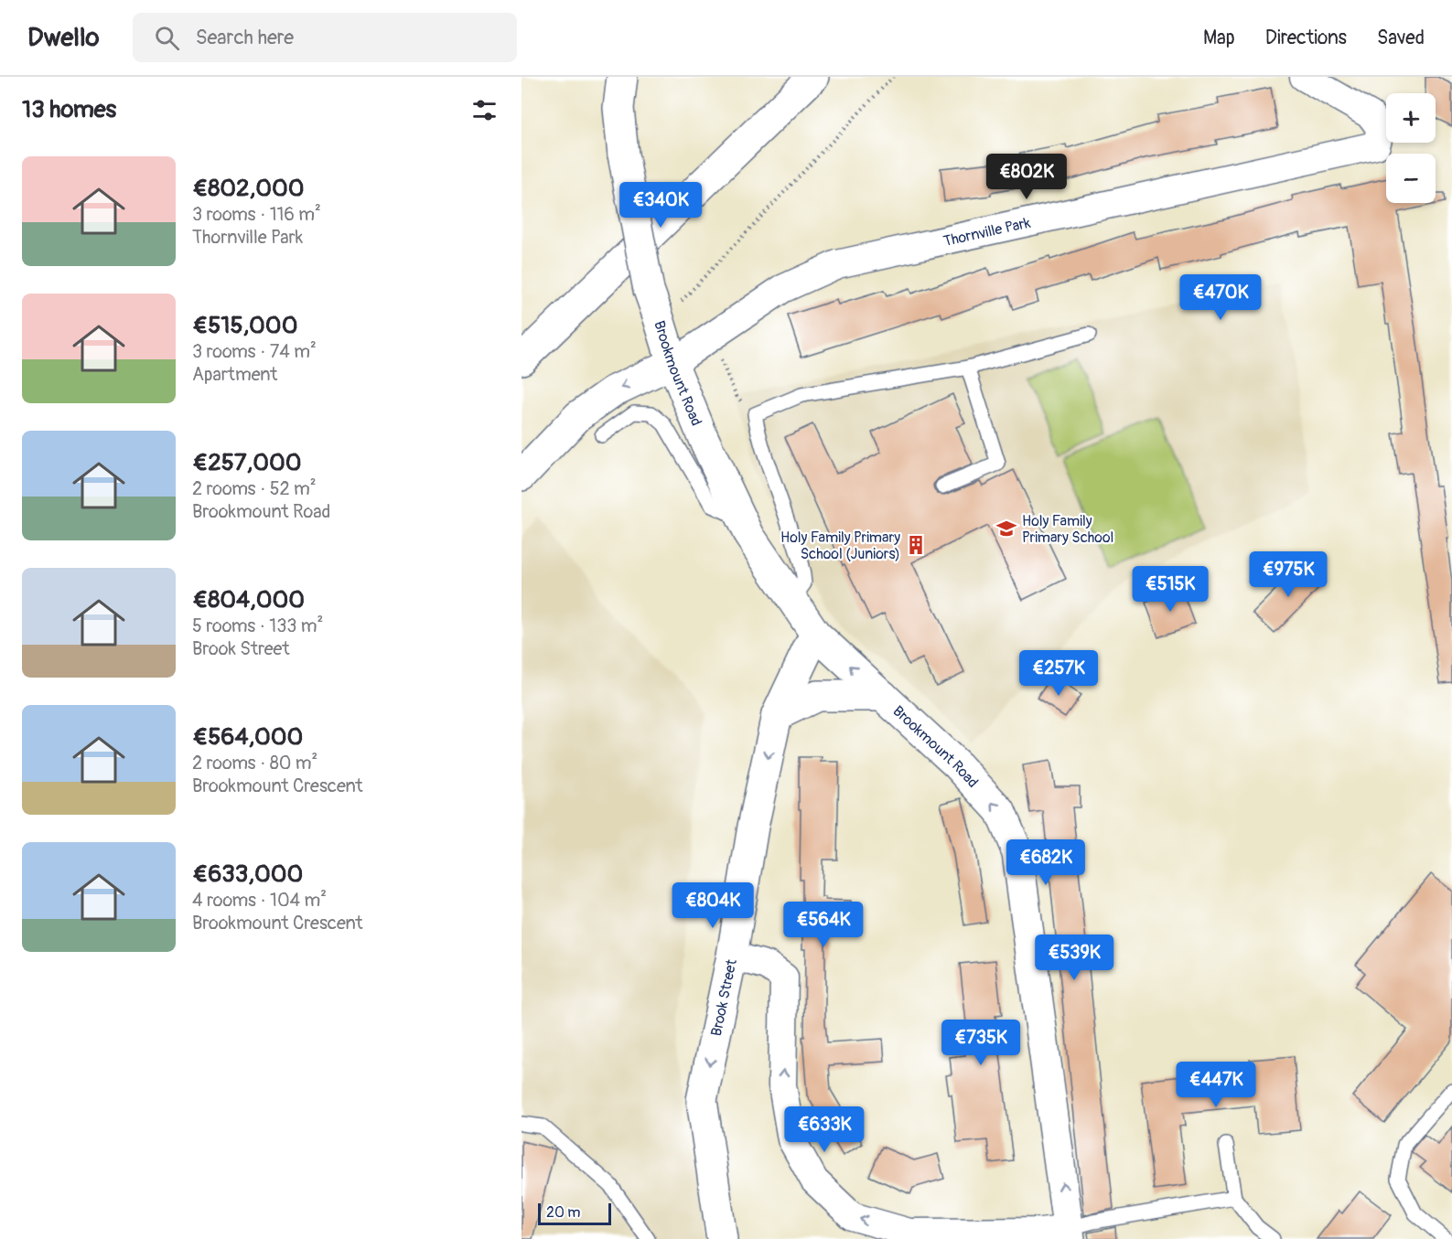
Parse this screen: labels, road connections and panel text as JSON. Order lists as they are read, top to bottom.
{
  "streets": {
    "main road": ["Brookmount Road", "Brook Street"],
    "street": ["Thornville Park"]
  },
  "crossings": [
    ["Thornville Park", "Brookmount Road"],
    ["Brookmount Road", "Brook Street"]
  ],
  "one_way": ["Brookmount Road", "Brook Street"],
  "places": {
    "school or university": ["Holy Family Primary School"],
    "building": ["Holy Family Primary School (Juniors)"]
  },
  "scale_bar": "20 m",
  "page": {
    "header": "Dwello",
    "search": "Search here",
    "nav": ["Map", "Directions", "Saved"],
    "heading": "13 homes",
    "map_buttons": ["+", "−"],
    "list": [
      {
        "name": "€802,000",
        "note": "3 rooms · 116 m² · Thornville Park"
      },
      {
        "name": "€515,000",
        "note": "3 rooms · 74 m² · Apartment"
      },
      {
        "name": "€257,000",
        "note": "2 rooms · 52 m² · Brookmount Road"
      },
      {
        "name": "€804,000",
        "note": "5 rooms · 133 m² · Brook Street"
      },
      {
        "name": "€564,000",
        "note": "2 rooms · 80 m² · Brookmount Crescent"
      },
      {
        "name": "€633,000",
        "note": "4 rooms · 104 m² · Brookmount Crescent"
      }
    ],
    "price": [
      "€802K",
      "€340K",
      "€470K",
      "€975K",
      "€515K",
      "€257K",
      "€682K",
      "€804K",
      "€564K",
      "€539K",
      "€735K",
      "€447K",
      "€633K"
    ],
    "scale": "20 m"
  }
}
